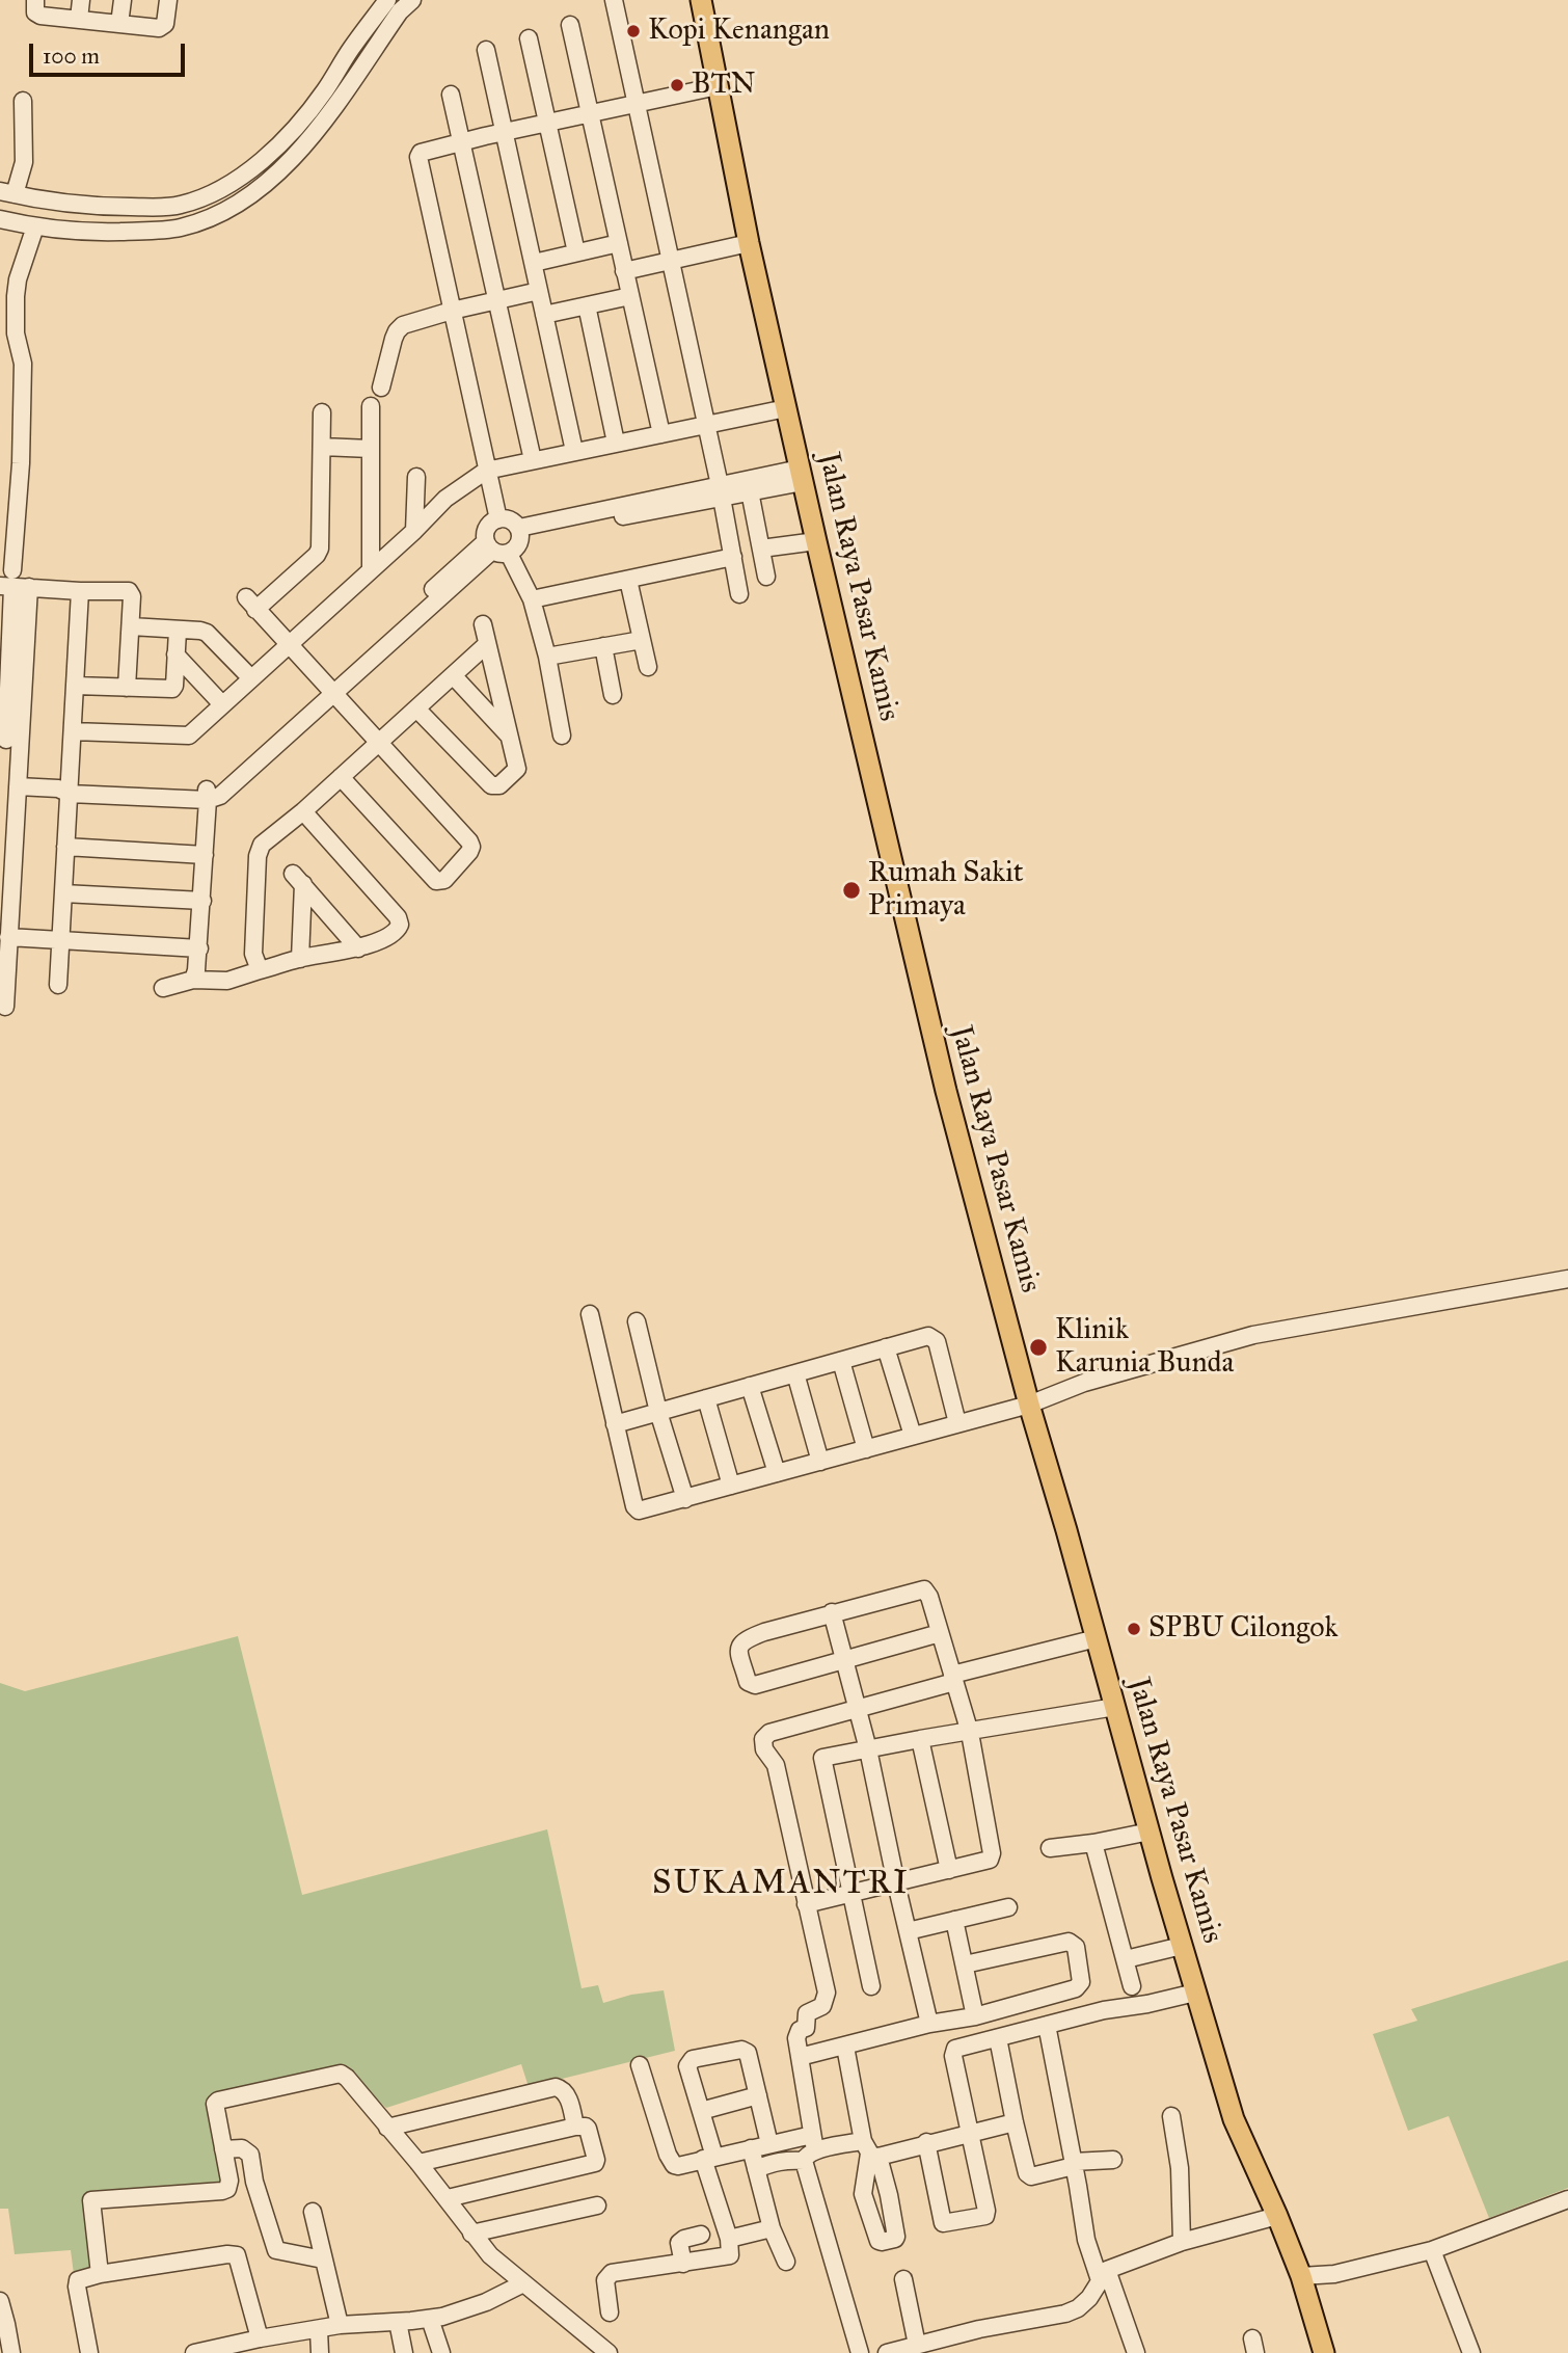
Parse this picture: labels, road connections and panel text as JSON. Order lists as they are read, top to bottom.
{
  "streets": {
    "main road": ["Jalan Raya Pasar Kamis"]
  },
  "districts": ["SUKAMANTRI"],
  "places": [
    "Kopi Kenangan",
    "BTN",
    "Rumah Sakit Primaya",
    "Klinik Karunia Bunda",
    "SPBU Cilongok"
  ],
  "scale_bar": "100 m"
}
